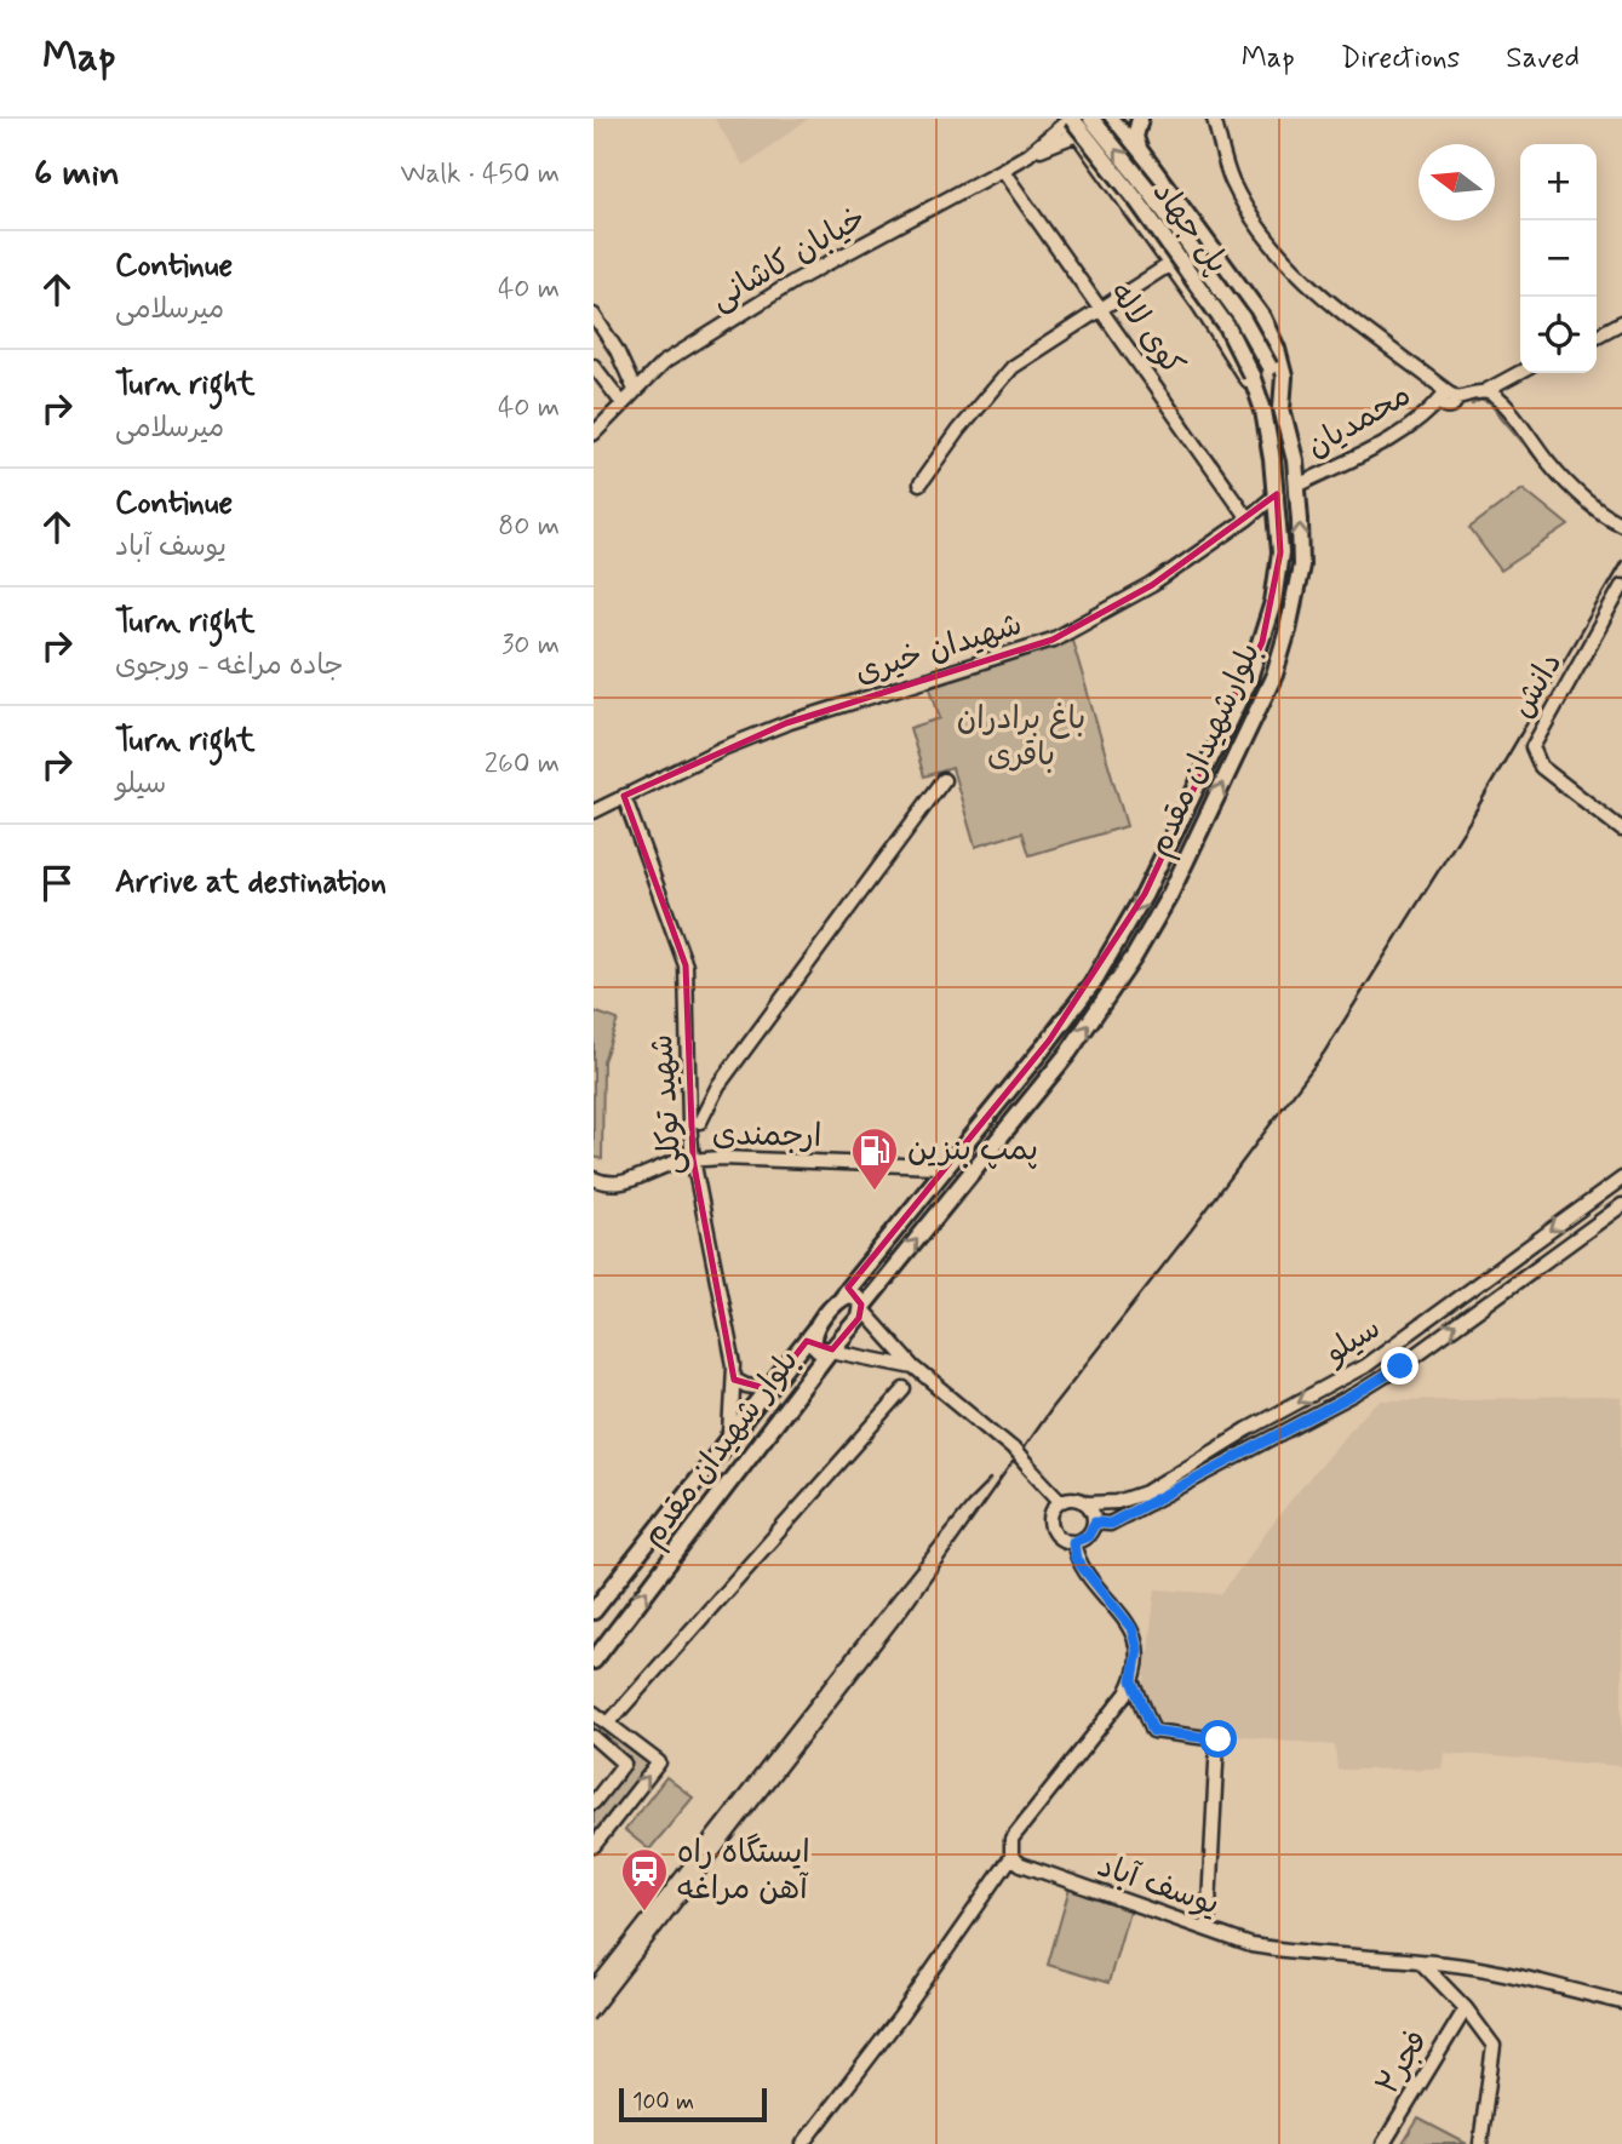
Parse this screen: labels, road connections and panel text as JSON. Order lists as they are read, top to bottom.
{
  "streets": {
    "main road": ["پل جهاد", "بلوارشهیدان مقدم", "بلوار شهیدان مقدم"],
    "street": [
      "خیابان کاشانی",
      "کوی لاله",
      "محمدیان",
      "شهیدان خیری",
      "دانش",
      "شهید توکلی",
      "ارجمندی",
      "سیلو",
      "یوسف آباد",
      "فجر۲"
    ]
  },
  "crossings": [
    ["پل جهاد", "خیابان کاشانی"],
    ["پل جهاد", "بلوارشهیدان مقدم"],
    ["خیابان کاشانی", "کوی لاله"],
    ["کوی لاله", "شهیدان خیری"],
    ["محمدیان", "بلوارشهیدان مقدم"],
    ["شهیدان خیری", "بلوارشهیدان مقدم"],
    ["شهیدان خیری", "شهید توکلی"],
    ["بلوارشهیدان مقدم", "ارجمندی"],
    ["بلوارشهیدان مقدم", "بلوار شهیدان مقدم"],
    ["شهید توکلی", "ارجمندی"],
    ["شهید توکلی", "بلوار شهیدان مقدم"]
  ],
  "parks": ["باغ برادران باقری"],
  "places": {
    "fuel station": ["پمپ بنزین"],
    "station": ["ایستگاه راه آهن مراغه"]
  },
  "scale_bar": "100 m",
  "north": "left",
  "page": {
    "header": "Map",
    "nav": ["Map", "Directions", "Saved"],
    "heading": ["6 min", "Walk · 450 m"],
    "map_buttons": ["+", "−"],
    "list": [
      ["Continue", "میرسلامی", "40 m"],
      ["Turn right", "میرسلامی", "40 m"],
      ["Continue", "یوسف آباد", "80 m"],
      ["Turn right", "جاده مراغه - ورجوی", "30 m"],
      ["Turn right", "سیلو", "260 m"],
      "Arrive at destination"
    ],
    "scale": "100 m"
  }
}
